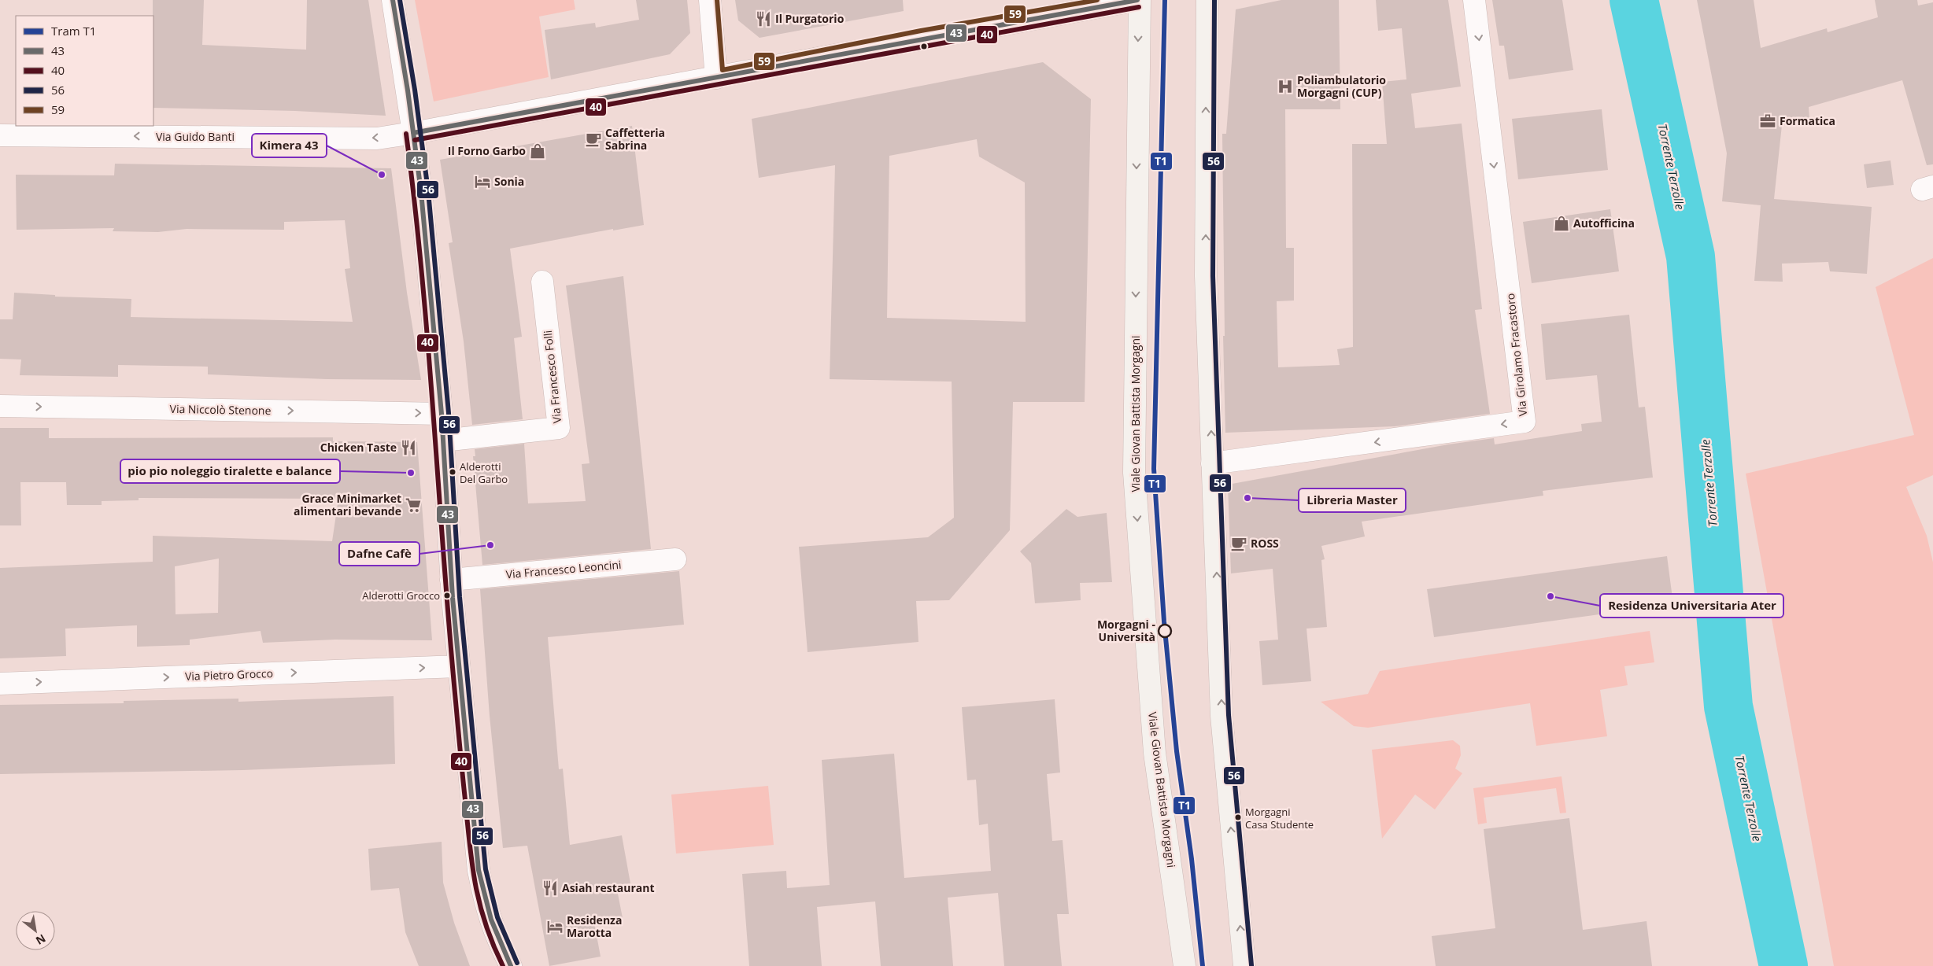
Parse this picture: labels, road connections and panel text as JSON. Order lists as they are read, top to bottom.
{
  "streets": {
    "main road": ["Viale Giovan Battista Morgagni"],
    "street": [
      "Via Guido Banti",
      "Via Girolamo Fracastoro",
      "Via Francesco Folli",
      "Via Niccolò Stenone",
      "Via Francesco Leoncini",
      "Via Pietro Grocco"
    ]
  },
  "crossings": [
    ["Via Guido Banti", "Viale Giovan Battista Morgagni"]
  ],
  "one_way": ["Via Guido Banti", "Via Niccolò Stenone", "Via Pietro Grocco"],
  "water": ["Torrente Terzolle"],
  "places": {
    "restaurant": ["Il Purgatorio", "Chicken Taste", "Asiah restaurant"],
    "hospital": ["Poliambulatorio Morgagni (CUP)"],
    "office": ["Formatica"],
    "cafe": ["Caffetteria Sabrina", "ROSS"],
    "shop": ["Il Forno Garbo", "Autofficina"],
    "other": [
      "Kimera 43",
      "Alderotti Del Garbo",
      "pio pio noleggio tiralette e balance",
      "Libreria Master",
      "Dafne Cafè",
      "Alderotti Grocco",
      "Residenza Universitaria Ater",
      "Morgagni - Università",
      "Morgagni Casa Studente"
    ],
    "hotel": ["Sonia", "Residenza Marotta"],
    "supermarket": ["Grace Minimarket alimentari bevande"]
  },
  "lines": [
    "tram line T1",
    "transit line 43",
    "transit line 56",
    "transit line 59",
    "transit line 40"
  ],
  "legend": [
    "Tram T1",
    "43",
    "40",
    "56",
    "59"
  ],
  "north": "bottom right"
}
